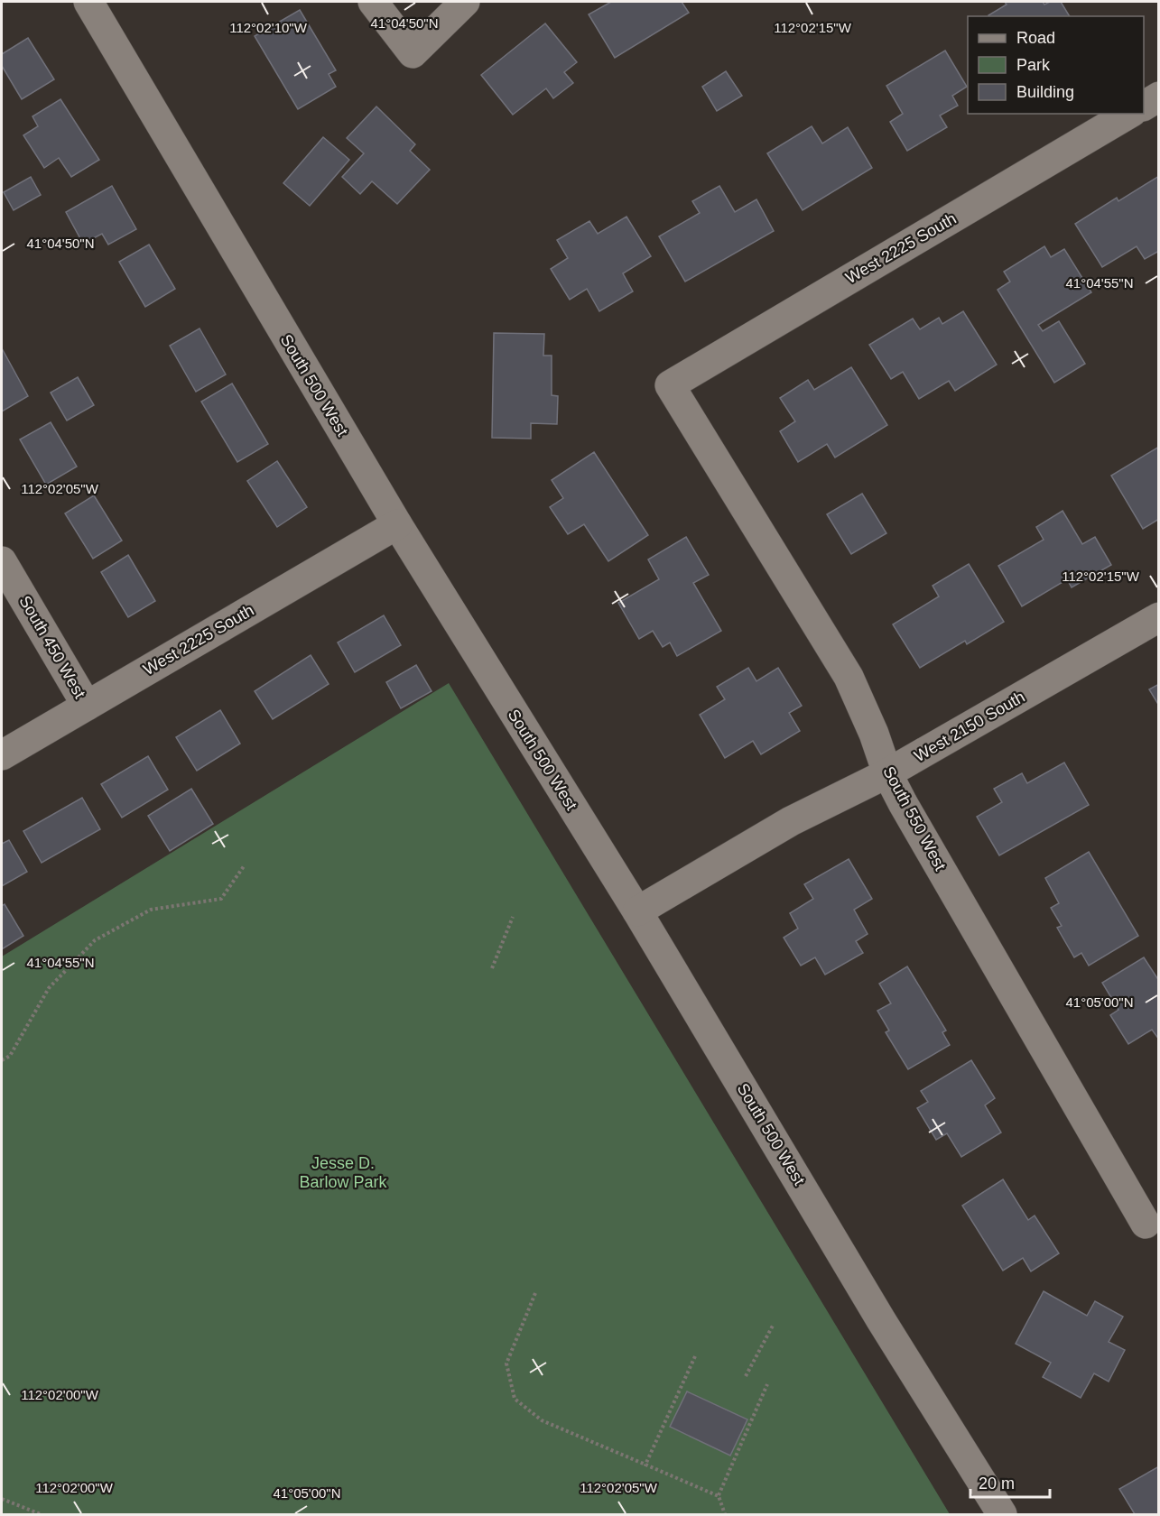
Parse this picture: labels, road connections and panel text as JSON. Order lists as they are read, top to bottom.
{
  "streets": {
    "street": [
      "West 2225 South",
      "South 500 West",
      "South 450 West",
      "West 2150 South",
      "South 550 West"
    ]
  },
  "crossings": [
    ["West 2225 South", "South 500 West"],
    ["West 2225 South", "South 450 West"],
    ["West 2225 South", "South 550 West"],
    ["South 500 West", "West 2150 South"],
    ["West 2150 South", "South 550 West"]
  ],
  "parks": ["Jesse D. Barlow Park"],
  "legend": ["Road", "Park", "Building"],
  "scale_bar": "20 m",
  "coordinates": [
    "41°04'50\"N",
    "112°02'10\"W",
    "112°02'15\"W",
    "41°04'55\"N",
    "112°02'05\"W",
    "41°05'00\"N",
    "112°02'00\"W"
  ]
}
